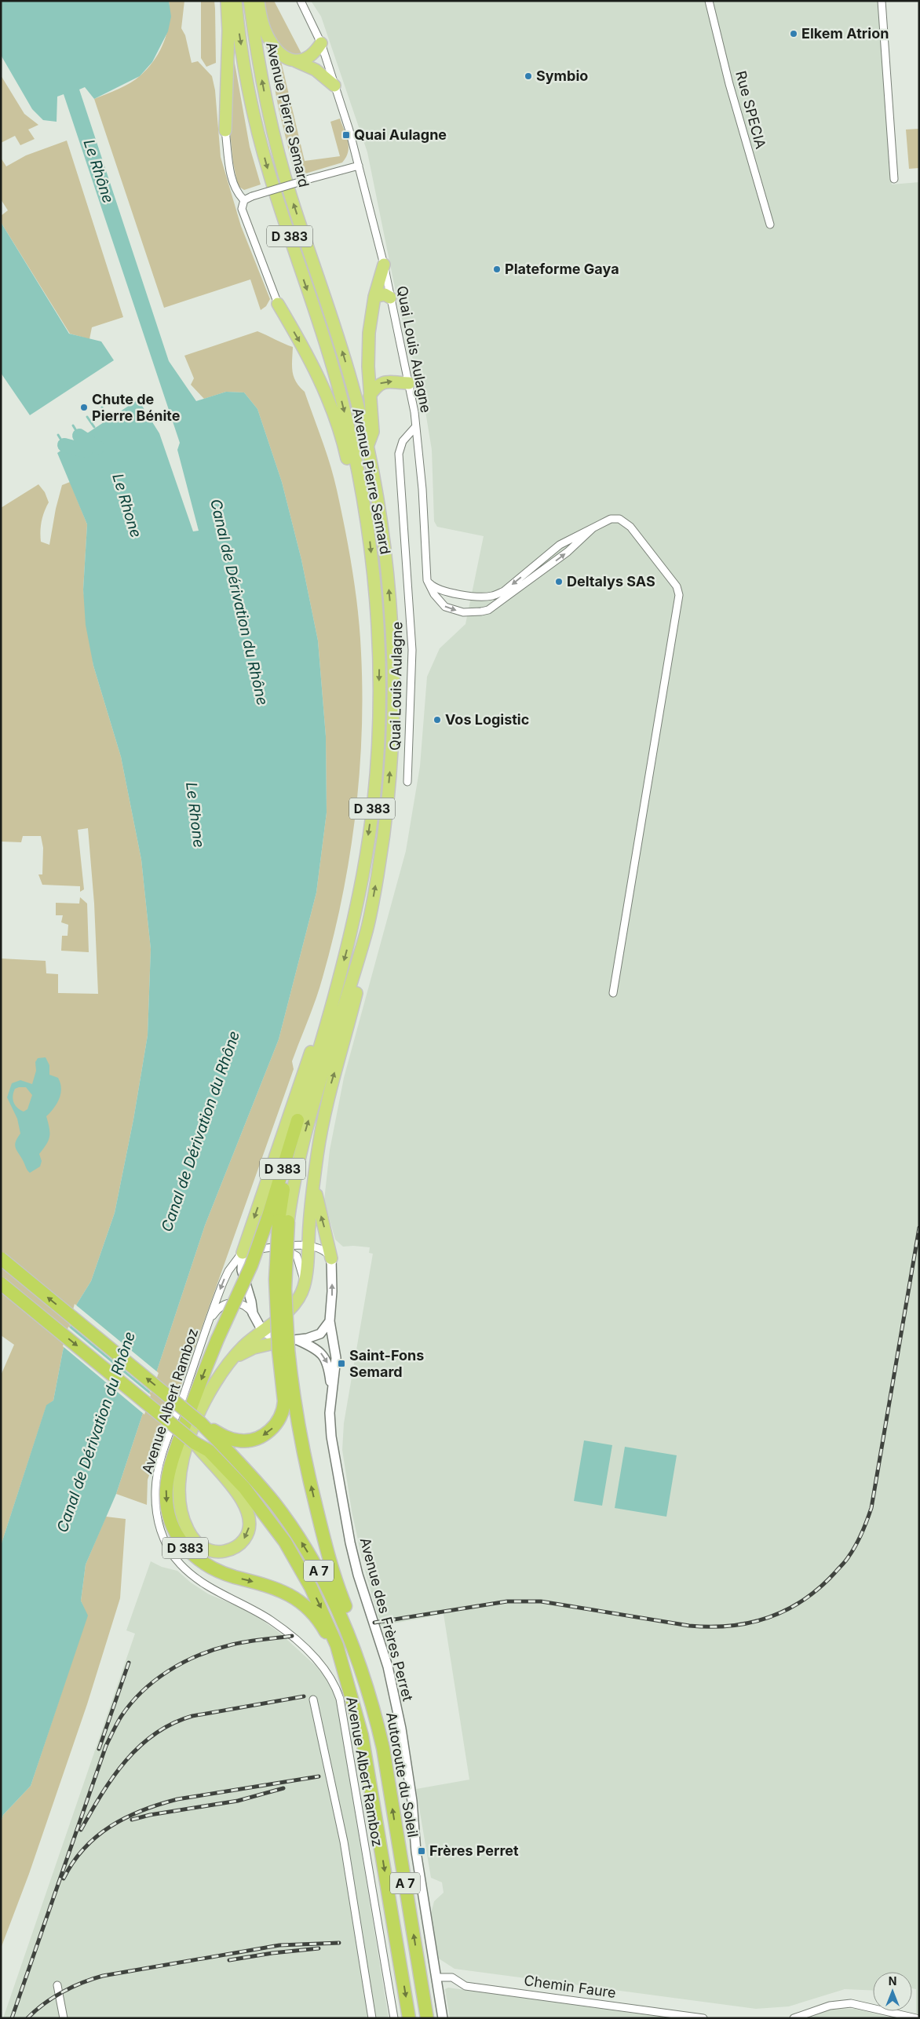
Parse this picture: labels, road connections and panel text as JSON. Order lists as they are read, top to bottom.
{
  "streets": {
    "highway": [
      "Avenue Pierre Semard",
      "D 383",
      "A 7",
      "Autoroute du Soleil"
    ],
    "street": [
      "Rue SPECIA",
      "Quai Louis Aulagne",
      "Avenue Albert Ramboz",
      "Avenue des Frères Perret",
      "Chemin Faure"
    ]
  },
  "crossings": [
    ["Avenue Pierre Semard", "D 383"],
    ["D 383", "A 7"],
    ["D 383", "Autoroute du Soleil"],
    ["Avenue des Frères Perret", "Chemin Faure"]
  ],
  "water": ["Le Rhône", "Le Rhone", "Canal de Dérivation du Rhône"],
  "places": {
    "other": [
      "Elkem Atrion",
      "Symbio",
      "Plateforme Gaya",
      "Chute de Pierre Bénite",
      "Deltalys SAS",
      "Vos Logistic"
    ],
    "transit": ["Quai Aulagne", "Saint-Fons Semard", "Frères Perret"]
  },
  "north": "top"
}
